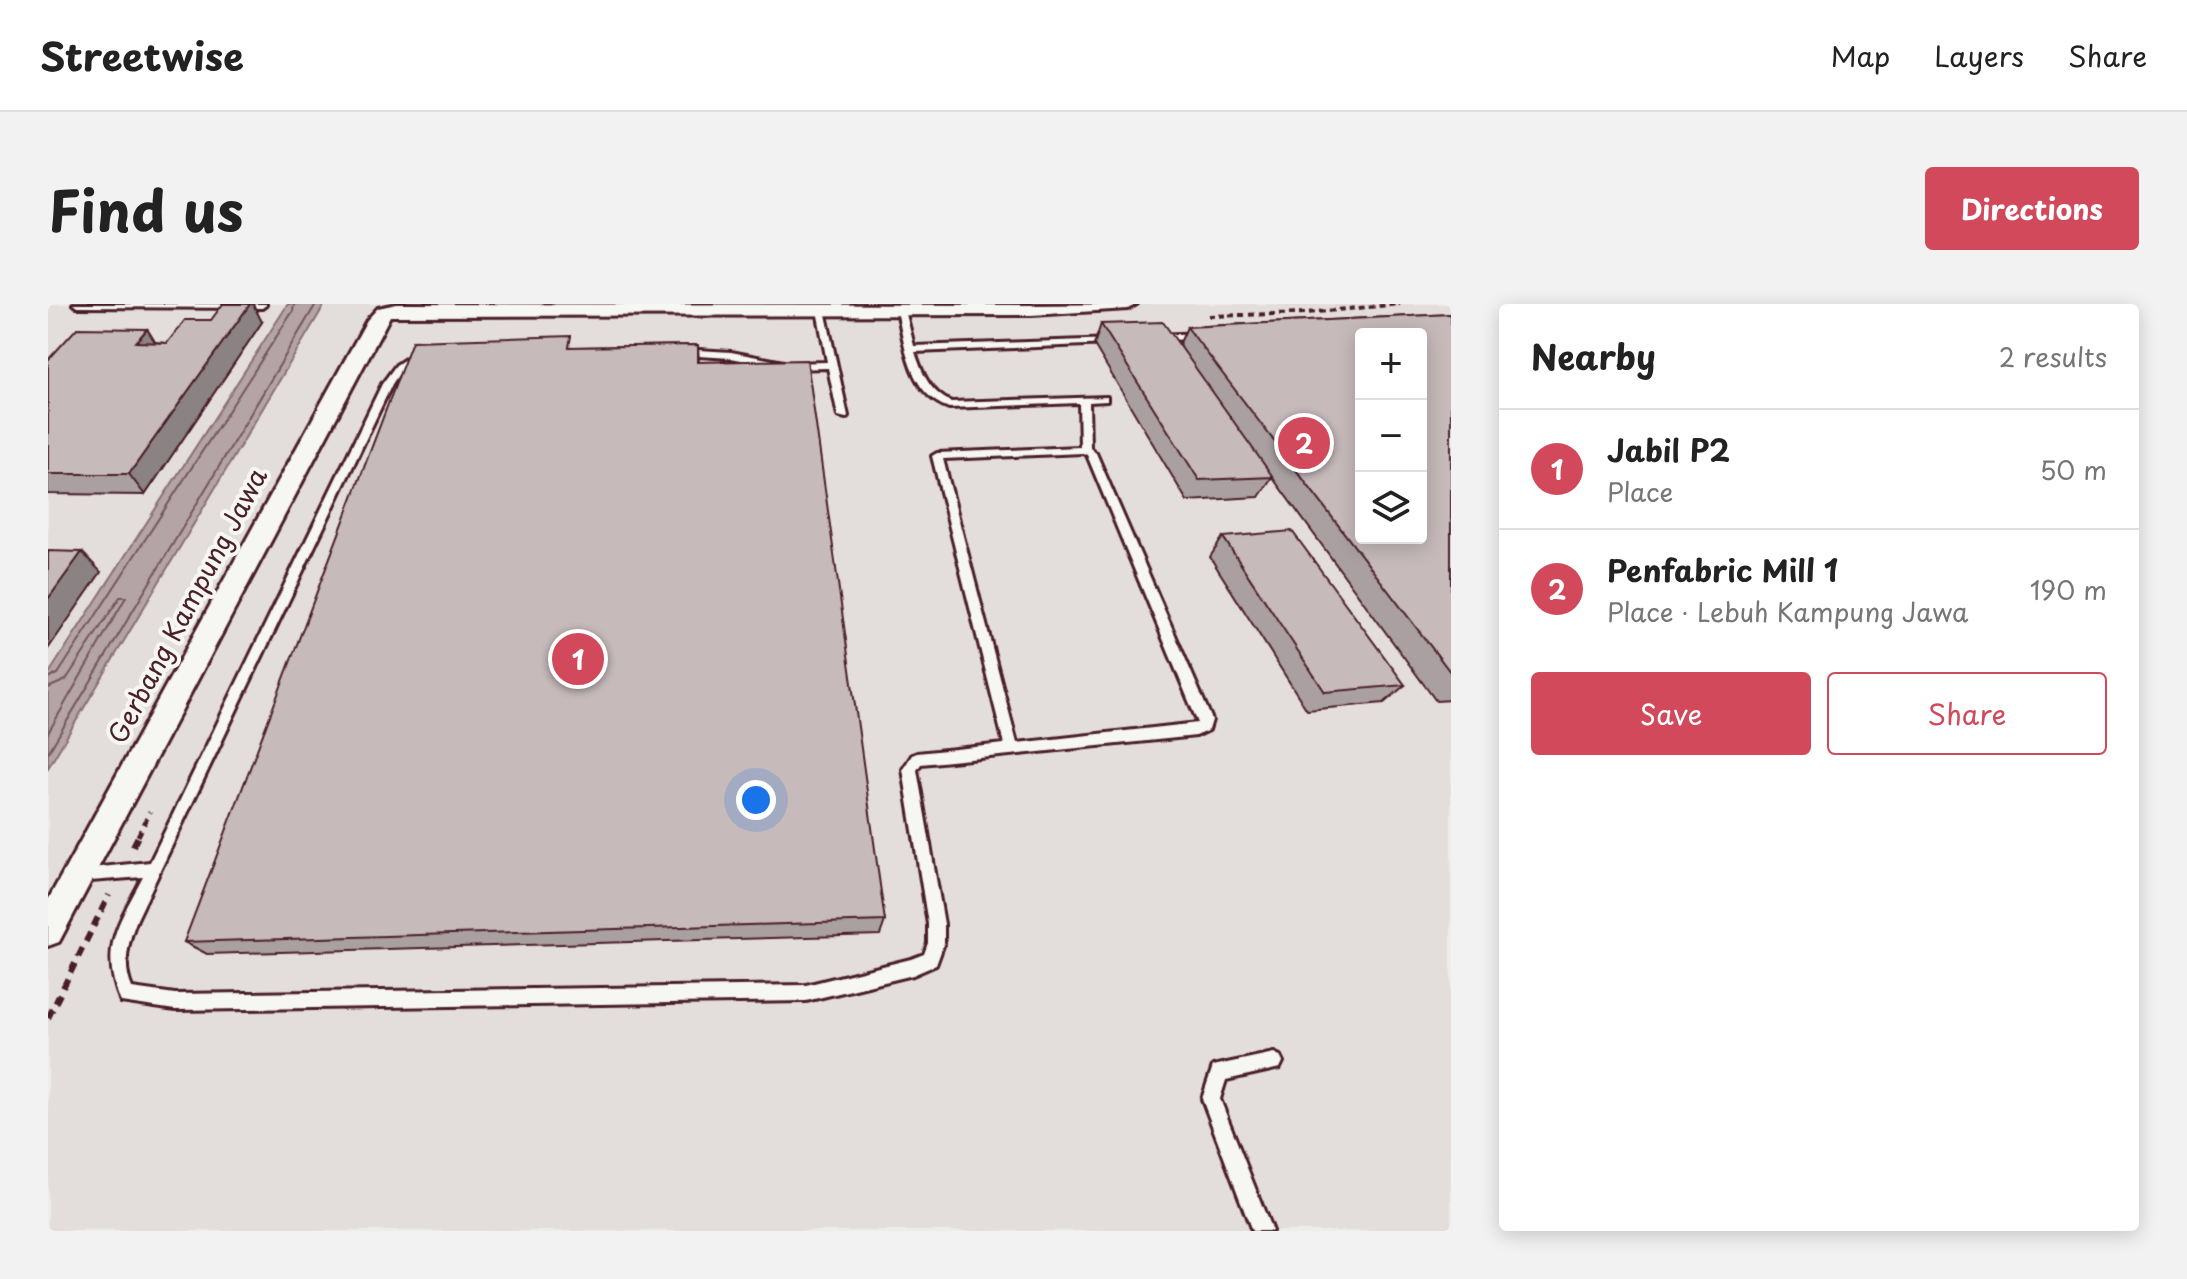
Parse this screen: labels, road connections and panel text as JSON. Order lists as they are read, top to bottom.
{
  "streets": {
    "street": ["Gerbang Kampung Jawa"]
  },
  "page": {
    "header": "Streetwise",
    "nav": ["Map", "Layers", "Share"],
    "title": "Find us",
    "buttons": [
      "Directions",
      ["Save", "Share"]
    ],
    "heading": ["Nearby", "2 results"],
    "map_buttons": ["+", "−"],
    "list": [
      {
        "mark": "1",
        "name": "Jabil P2",
        "note": "Place",
        "value": "50 m"
      },
      {
        "mark": "2",
        "name": "Penfabric Mill 1",
        "note": "Place · Lebuh Kampung Jawa",
        "value": "190 m"
      }
    ],
    "pins": ["2", "1"]
  }
}
